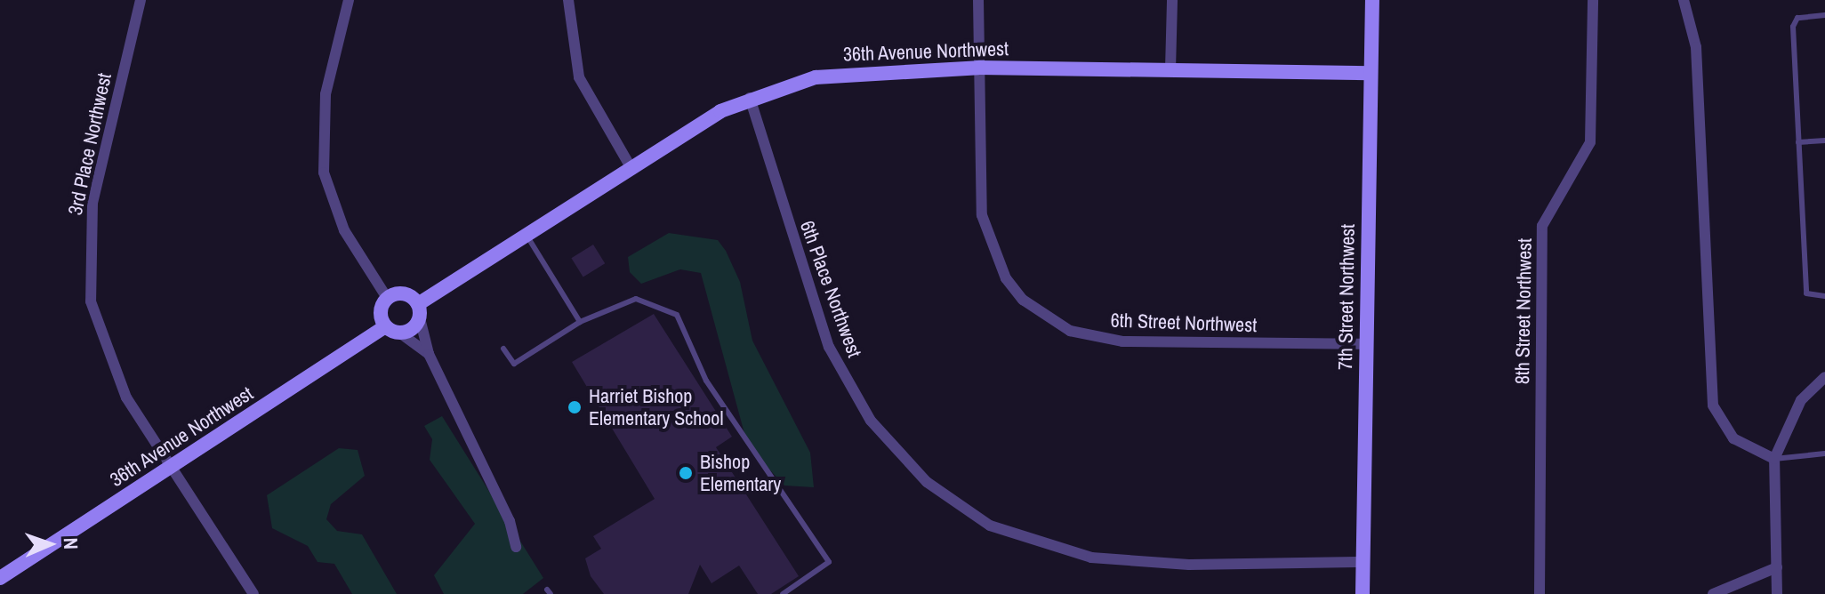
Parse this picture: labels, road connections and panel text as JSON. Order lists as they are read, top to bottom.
{
  "streets": {
    "street": [
      "36th Avenue Northwest",
      "3rd Place Northwest",
      "6th Place Northwest",
      "7th Street Northwest",
      "8th Street Northwest",
      "6th Street Northwest"
    ]
  },
  "crossings": [
    ["36th Avenue Northwest", "3rd Place Northwest"],
    ["36th Avenue Northwest", "6th Place Northwest"],
    ["36th Avenue Northwest", "7th Street Northwest"],
    ["36th Avenue Northwest", "6th Street Northwest"],
    ["6th Place Northwest", "7th Street Northwest"],
    ["7th Street Northwest", "6th Street Northwest"]
  ],
  "places": ["Harriet Bishop Elementary School", "Bishop Elementary"],
  "north": "right"
}
